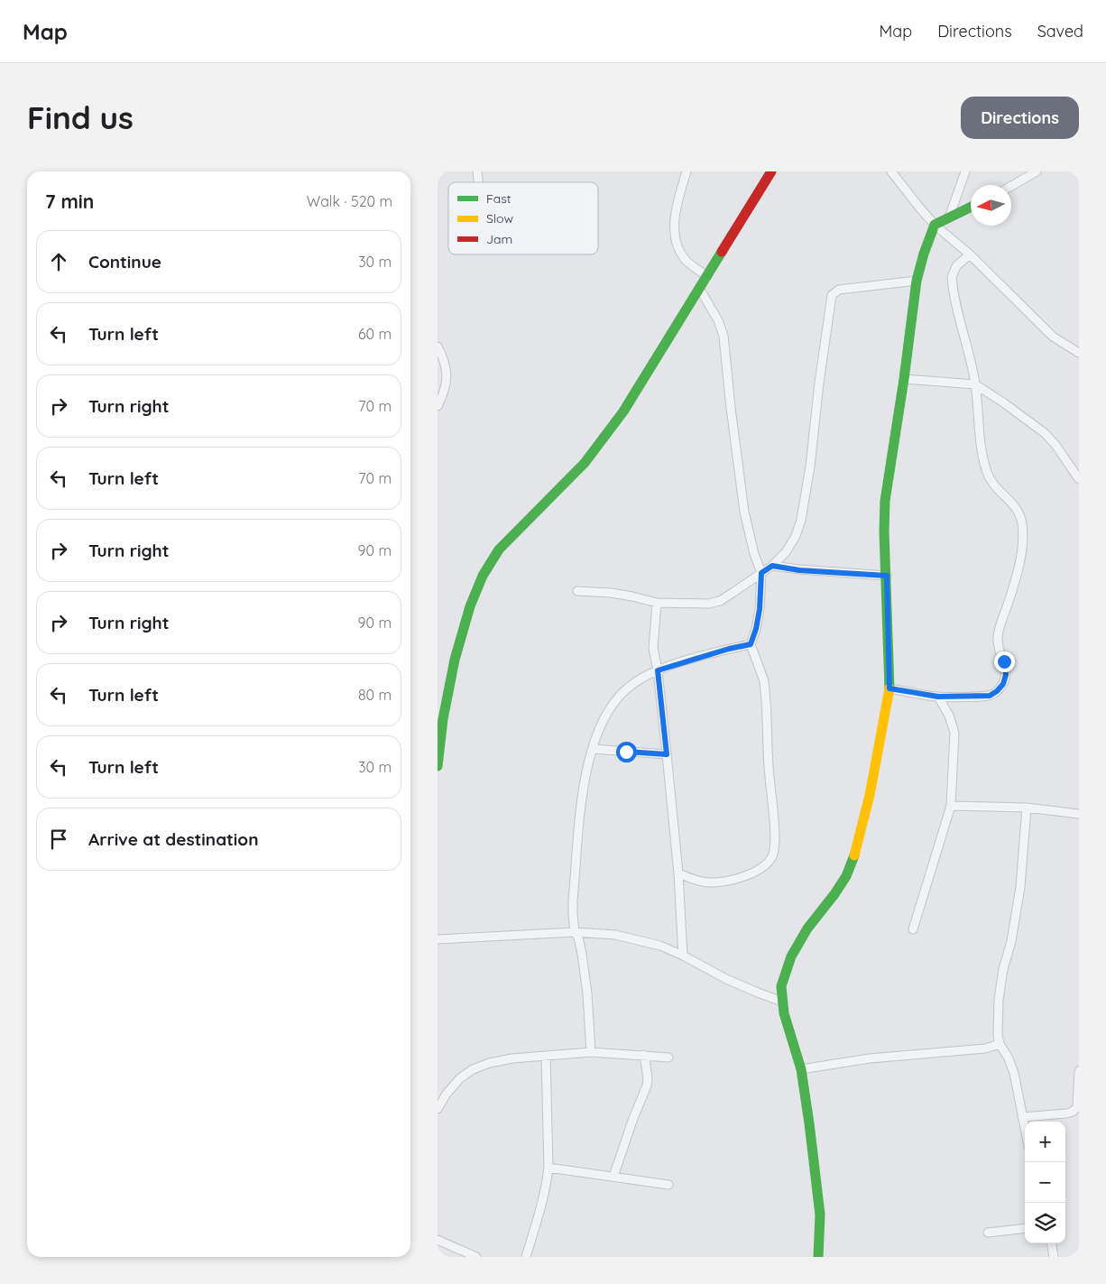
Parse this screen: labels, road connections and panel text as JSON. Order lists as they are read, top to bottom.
{
  "legend": ["Fast", "Slow", "Jam"],
  "north": "left",
  "page": {
    "header": "Map",
    "nav": ["Map", "Directions", "Saved"],
    "buttons": "Directions",
    "title": "Find us",
    "heading": ["7 min", "Walk · 520 m"],
    "list": [
      ["Continue", "30 m"],
      ["Turn left", "60 m"],
      ["Turn right", "70 m"],
      ["Turn left", "70 m"],
      ["Turn right", "90 m"],
      ["Turn right", "90 m"],
      ["Turn left", "80 m"],
      ["Turn left", "30 m"],
      "Arrive at destination"
    ],
    "map_buttons": ["+", "−"]
  }
}
